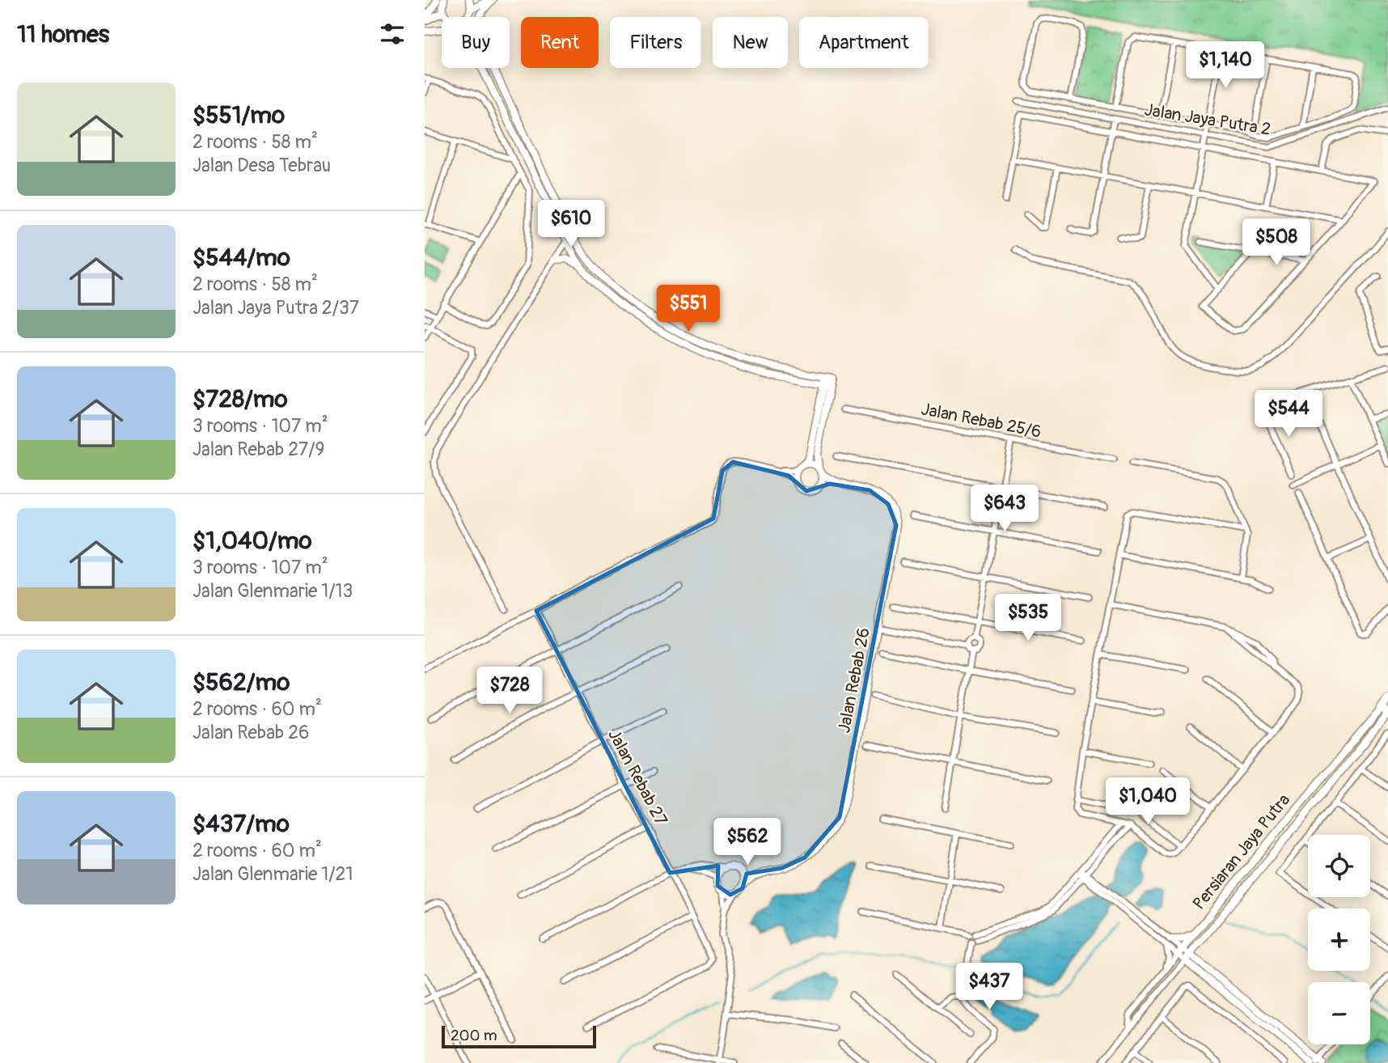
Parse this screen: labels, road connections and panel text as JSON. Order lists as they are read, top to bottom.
{
  "streets": {
    "street": [
      "Jalan Jaya Putra 2",
      "Jalan Rebab 25/6",
      "Jalan Rebab 26",
      "Jalan Rebab 27",
      "Persiaran Jaya Putra"
    ]
  },
  "scale_bar": "200 m",
  "page": {
    "heading": "11 homes",
    "chip": [
      "Buy",
      "Rent",
      "Filters",
      "New",
      "Apartment"
    ],
    "price": [
      "$1,140",
      "$610",
      "$508",
      "$551",
      "$544",
      "$643",
      "$535",
      "$728",
      "$1,040",
      "$562",
      "$437"
    ],
    "list": [
      {
        "name": "$551/mo",
        "note": "2 rooms · 58 m² · Jalan Desa Tebrau"
      },
      {
        "name": "$544/mo",
        "note": "2 rooms · 58 m² · Jalan Jaya Putra 2/37"
      },
      {
        "name": "$728/mo",
        "note": "3 rooms · 107 m² · Jalan Rebab 27/9"
      },
      {
        "name": "$1,040/mo",
        "note": "3 rooms · 107 m² · Jalan Glenmarie 1/13"
      },
      {
        "name": "$562/mo",
        "note": "2 rooms · 60 m² · Jalan Rebab 26"
      },
      {
        "name": "$437/mo",
        "note": "2 rooms · 60 m² · Jalan Glenmarie 1/21"
      }
    ],
    "map_buttons": ["+", "−"],
    "scale": "200 m"
  }
}
